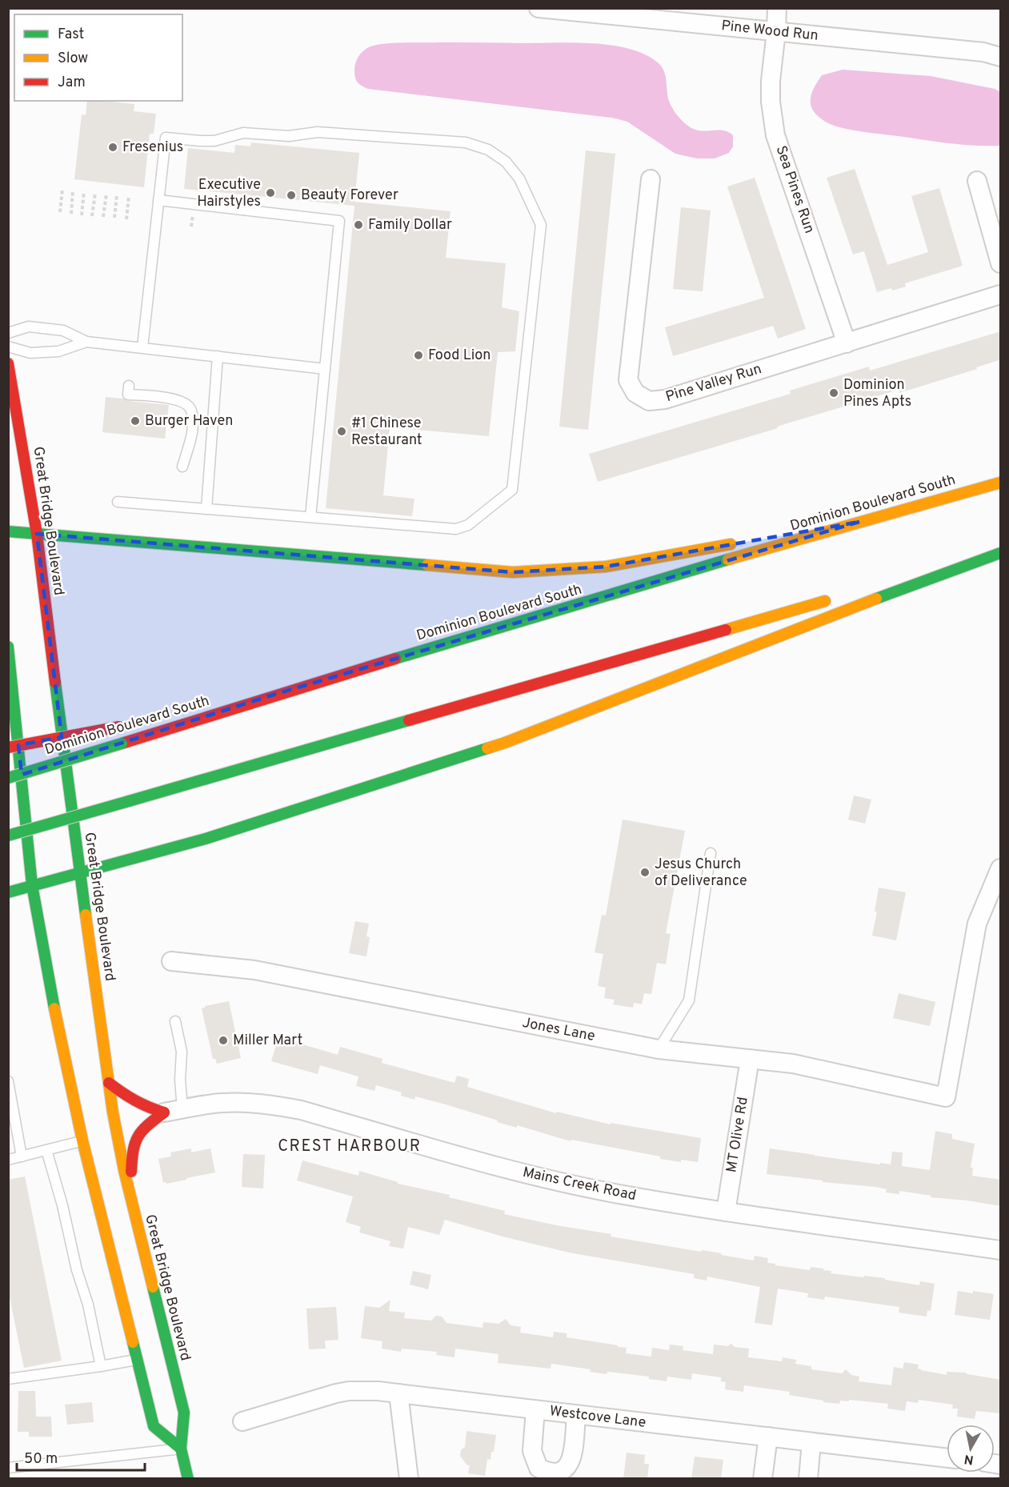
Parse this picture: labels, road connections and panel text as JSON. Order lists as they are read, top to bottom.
{
  "streets": {
    "main road": ["Dominion Boulevard South", "Great Bridge Boulevard"],
    "street": [
      "Pine Wood Run",
      "Sea Pines Run",
      "Pine Valley Run",
      "Jones Lane",
      "MT Olive Rd",
      "Mains Creek Road",
      "Westcove Lane"
    ]
  },
  "crossings": [
    ["Pine Wood Run", "Sea Pines Run"],
    ["Sea Pines Run", "Pine Valley Run"],
    ["Jones Lane", "MT Olive Rd"],
    ["MT Olive Rd", "Mains Creek Road"]
  ],
  "districts": ["CREST HARBOUR"],
  "places": [
    "Fresenius",
    "Executive Hairstyles",
    "Beauty Forever",
    "Family Dollar",
    "Food Lion",
    "Dominion Pines Apts",
    "Burger Haven",
    "#1 Chinese Restaurant",
    "Jesus Church of Deliverance",
    "Miller Mart"
  ],
  "legend": ["Fast", "Slow", "Jam"],
  "scale_bar": "50 m",
  "north": "bottom"
}
